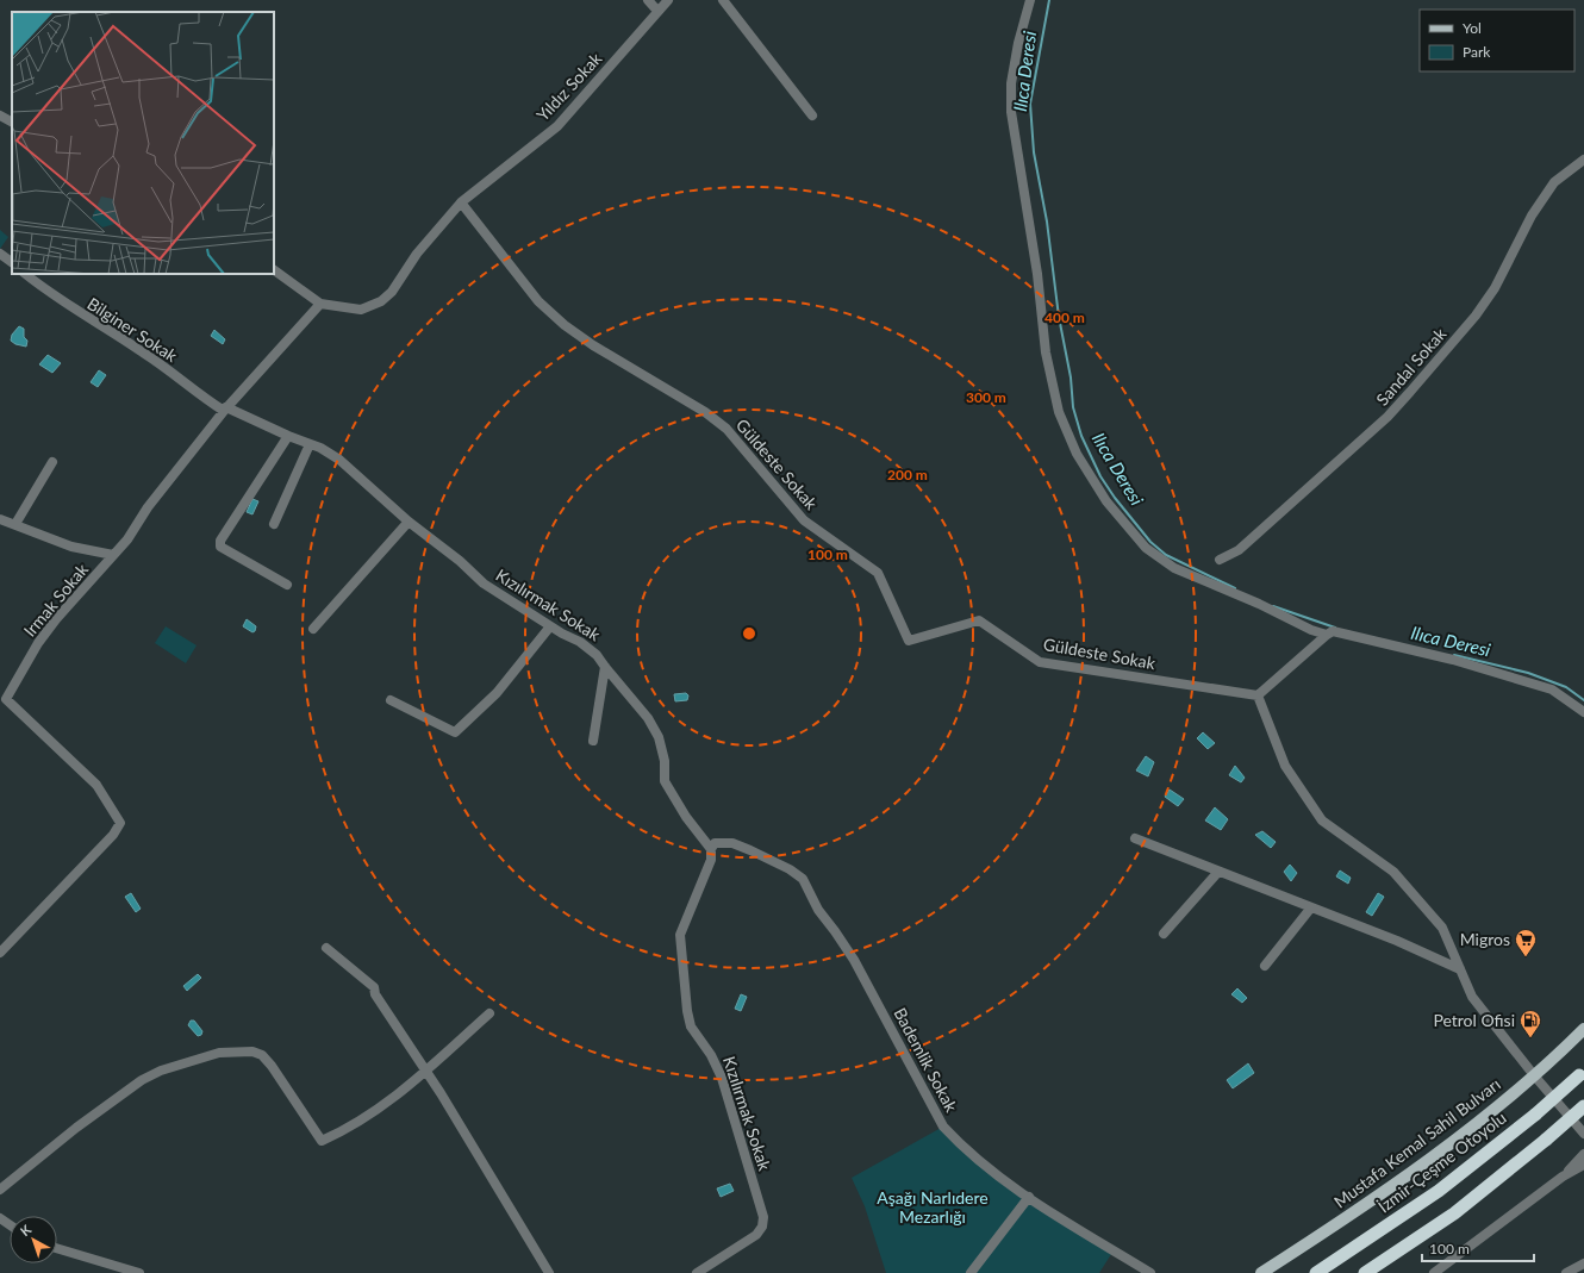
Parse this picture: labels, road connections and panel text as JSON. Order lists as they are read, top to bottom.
{
  "streets": {
    "highway": ["İzmir-Çeşme Otoyolu"],
    "main road": ["Mustafa Kemal Sahil Bulvarı"],
    "street": [
      "Yıldız Sokak",
      "Bilginer Sokak",
      "Sandal Sokak",
      "Güldeste Sokak",
      "Irmak Sokak",
      "Kızılırmak Sokak",
      "Bademlik Sokak"
    ]
  },
  "crossings": [
    ["Yıldız Sokak", "Güldeste Sokak"],
    ["Yıldız Sokak", "Irmak Sokak"],
    ["Bilginer Sokak", "Irmak Sokak"],
    ["Bilginer Sokak", "Kızılırmak Sokak"],
    ["Irmak Sokak", "Kızılırmak Sokak"],
    ["Kızılırmak Sokak", "Bademlik Sokak"]
  ],
  "water": ["Ilıca Deresi"],
  "parks": ["Aşağı Narlıdere Mezarlığı"],
  "places": {
    "supermarket": ["Migros"],
    "fuel station": ["Petrol Ofisi"]
  },
  "legend": ["Yol", "Park"],
  "scale_bar": "100 m",
  "north": "top left",
  "rings": [
    "400 m",
    "300 m",
    "200 m",
    "100 m"
  ]
}
